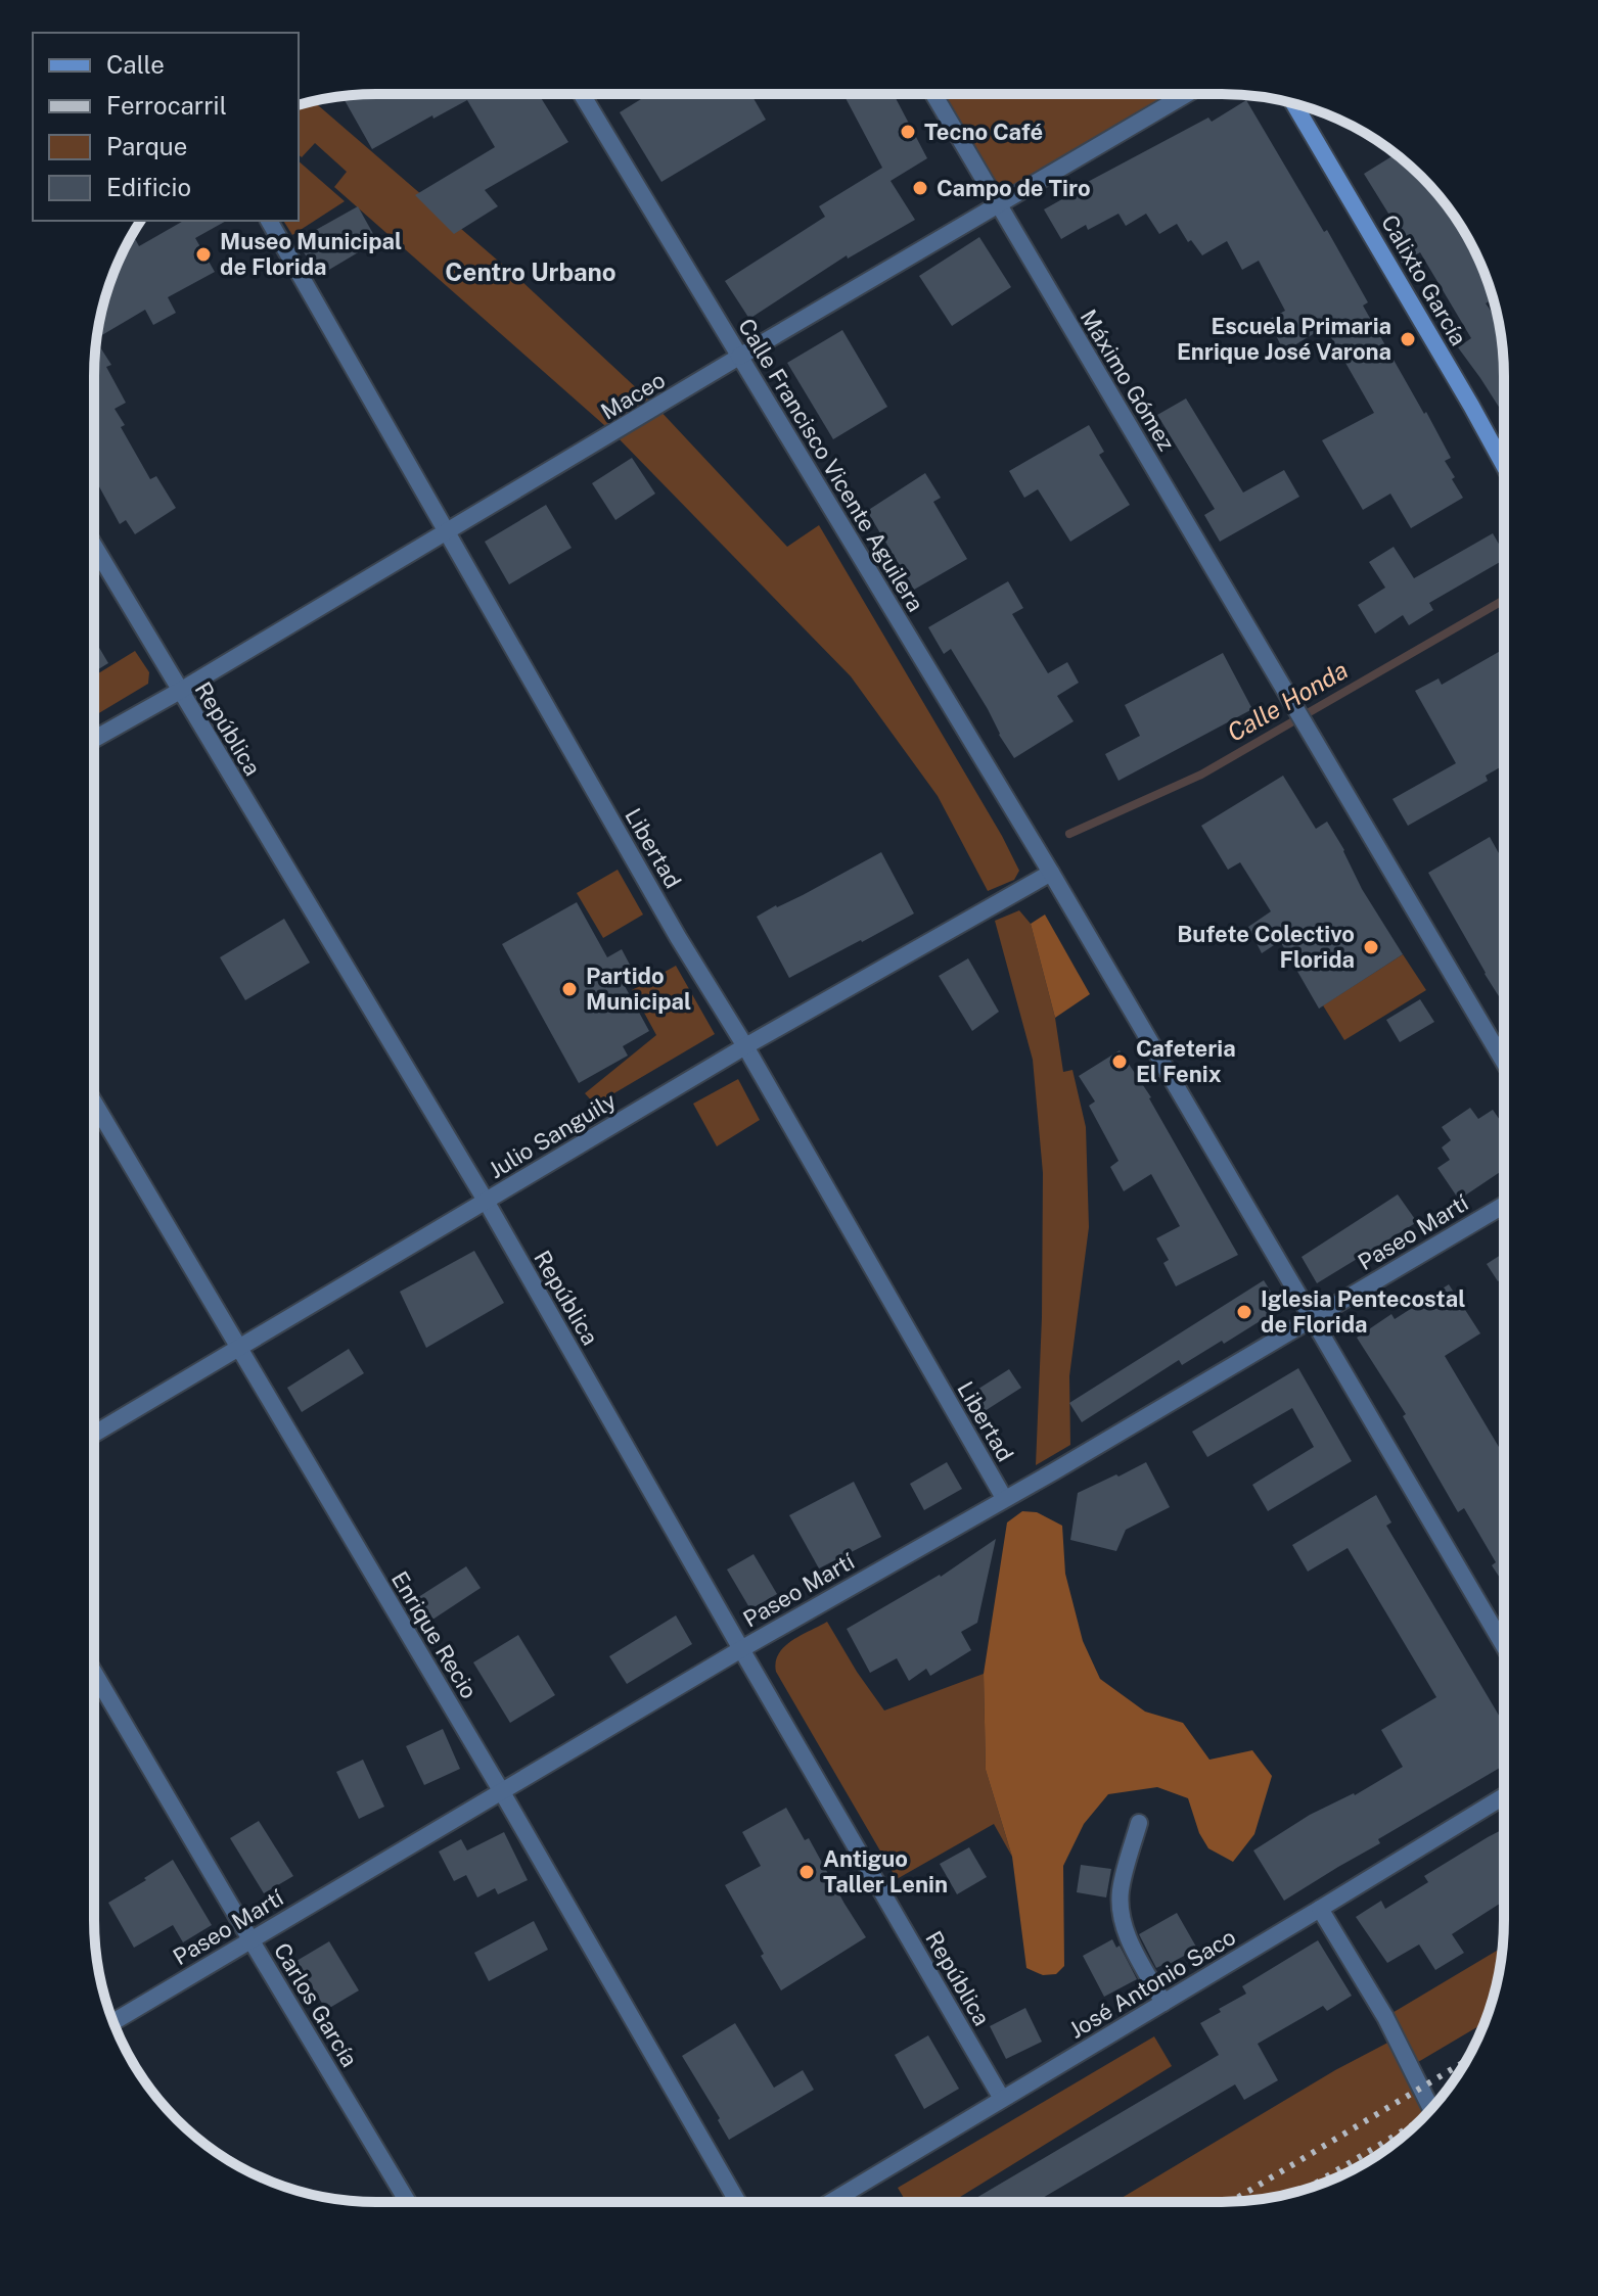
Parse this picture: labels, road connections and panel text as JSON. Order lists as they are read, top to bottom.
{
  "streets": {
    "main road": ["Calixto García"],
    "street": [
      "Máximo Gómez",
      "Maceo",
      "Calle Francisco Vicente Aguilera",
      "República",
      "Libertad",
      "Julio Sanguily",
      "Paseo Martí",
      "Enrique Recio",
      "José Antonio Saco",
      "Carlos García"
    ]
  },
  "crossings": [
    ["Máximo Gómez", "Maceo"],
    ["Maceo", "Calle Francisco Vicente Aguilera"],
    ["Maceo", "República"],
    ["Maceo", "Libertad"],
    ["Calle Francisco Vicente Aguilera", "Julio Sanguily"],
    ["Calle Francisco Vicente Aguilera", "Paseo Martí"],
    ["República", "Julio Sanguily"],
    ["República", "Paseo Martí"],
    ["República", "José Antonio Saco"],
    ["Libertad", "Julio Sanguily"],
    ["Libertad", "Paseo Martí"],
    ["Julio Sanguily", "Enrique Recio"],
    ["Paseo Martí", "Enrique Recio"],
    ["Paseo Martí", "Carlos García"]
  ],
  "districts": ["Centro Urbano"],
  "water": ["Calle Honda"],
  "places": [
    "Tecno Café",
    "Campo de Tiro",
    "Museo Municipal de Florida",
    "Escuela Primaria Enrique José Varona",
    "Bufete Colectivo Florida",
    "Partido Municipal",
    "Cafeteria El Fenix",
    "Iglesia Pentecostal de Florida",
    "Antiguo Taller Lenin"
  ],
  "legend": [
    "Calle",
    "Ferrocarril",
    "Parque",
    "Edificio"
  ]
}
